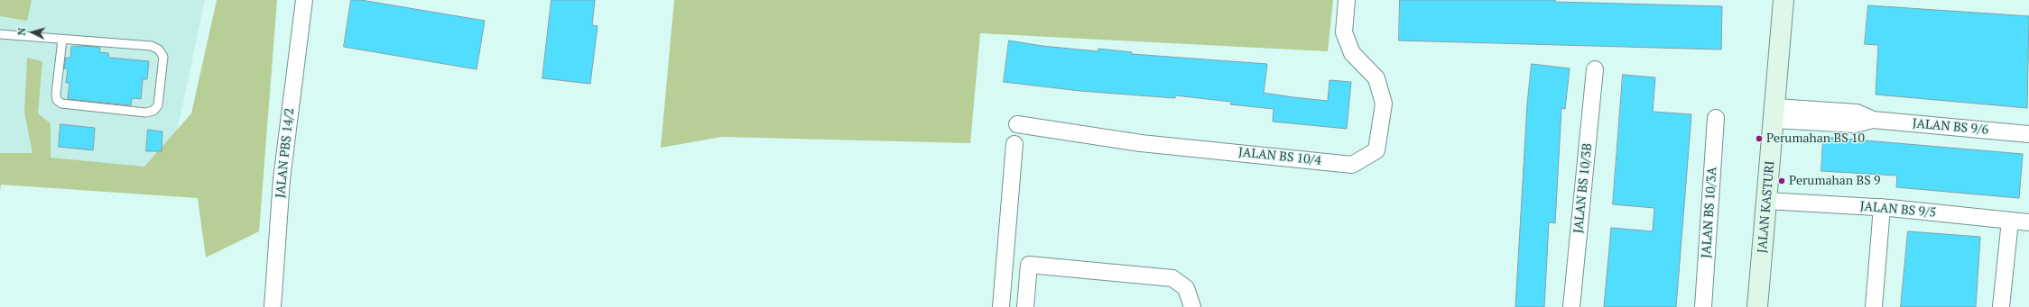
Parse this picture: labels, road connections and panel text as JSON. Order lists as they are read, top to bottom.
{
  "streets": {
    "street": [
      "JALAN BS 9/6",
      "JALAN PBS 14/2",
      "JALAN BS 10/4",
      "JALAN BS 10/3B",
      "JALAN KASTURI",
      "JALAN BS 9/5",
      "JALAN BS 10/3A"
    ]
  },
  "crossings": [
    ["JALAN BS 9/6", "JALAN KASTURI"],
    ["JALAN KASTURI", "JALAN BS 9/5"]
  ],
  "places": ["Perumahan BS 10", "Perumahan BS 9"],
  "north": "left"
}
